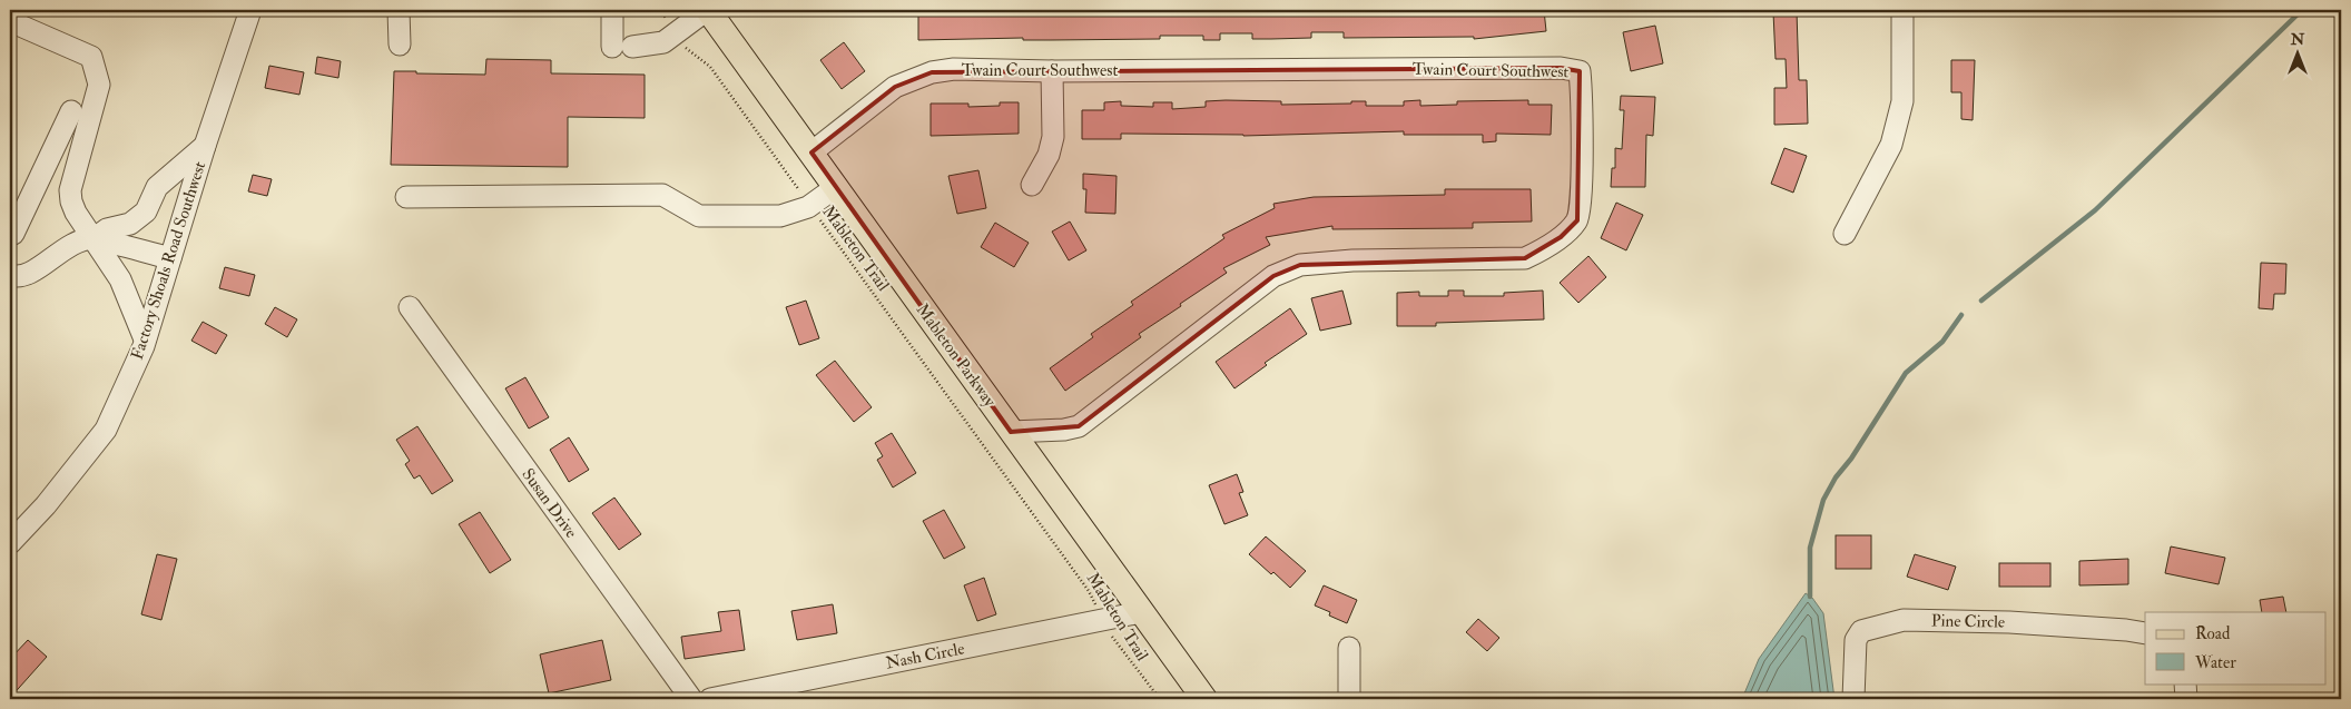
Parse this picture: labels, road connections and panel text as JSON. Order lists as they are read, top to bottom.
{
  "streets": {
    "main road": ["Mableton Parkway"],
    "street": [
      "Twain Court Southwest",
      "Factory Shoals Road Southwest",
      "Susan Drive",
      "Pine Circle",
      "Nash Circle"
    ],
    "path": ["Mableton Trail"]
  },
  "crossings": [
    ["Twain Court Southwest", "Mableton Parkway"],
    ["Mableton Trail", "Nash Circle"],
    ["Mableton Parkway", "Nash Circle"]
  ],
  "legend": ["Road", "Water"],
  "north": "top"
}
